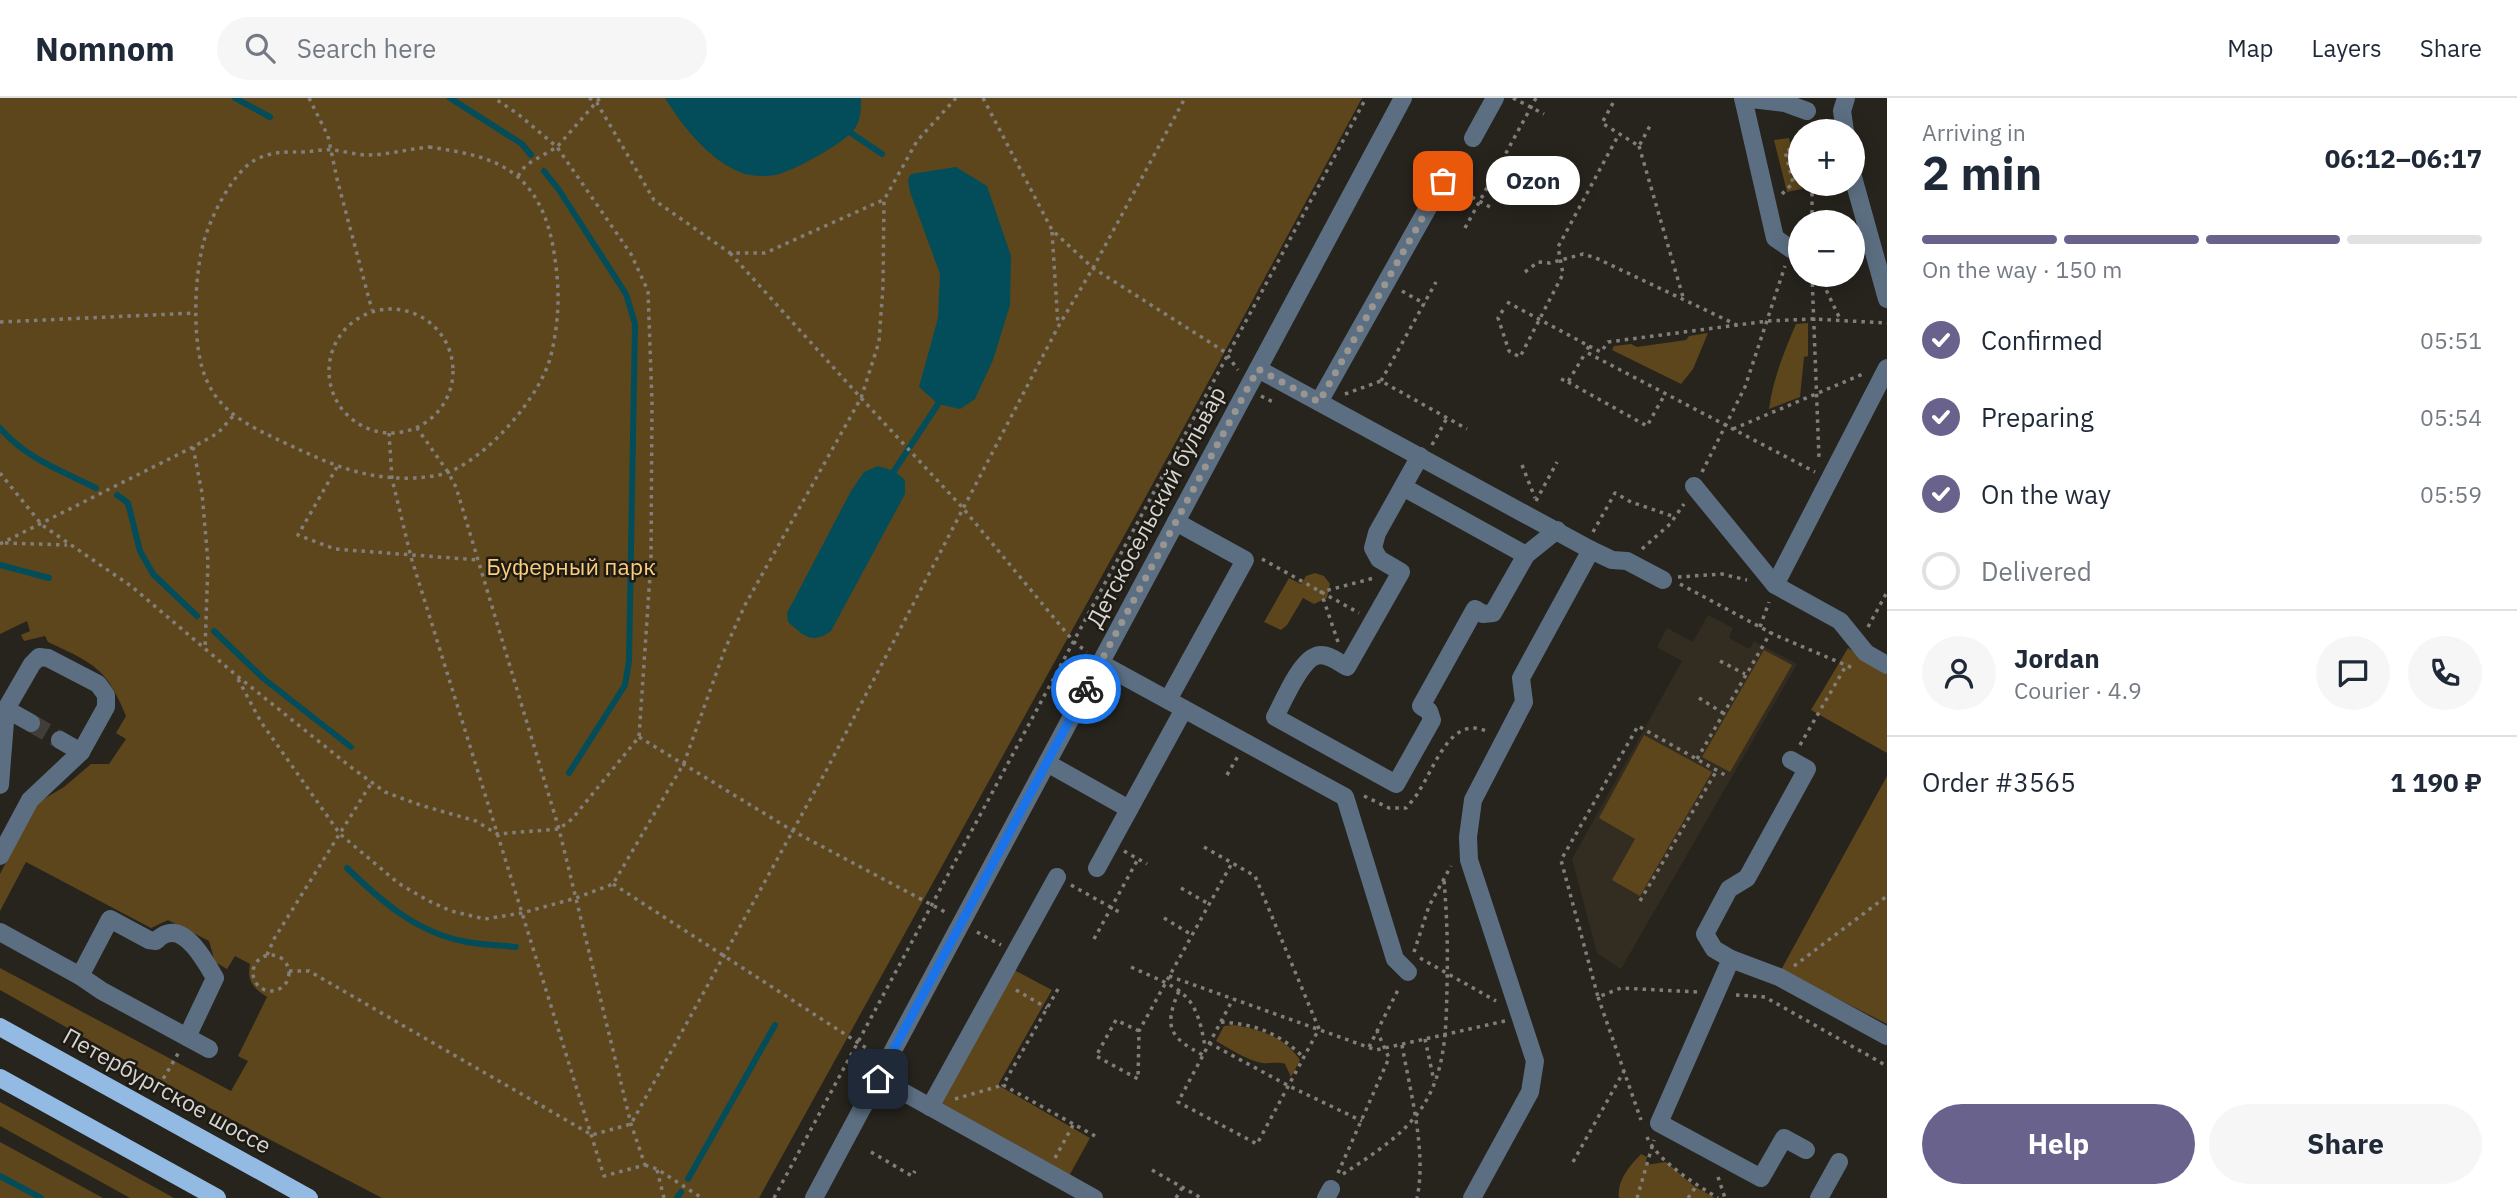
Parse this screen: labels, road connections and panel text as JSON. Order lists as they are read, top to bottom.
{
  "streets": {
    "main road": ["Петербургское шоссе"],
    "street": ["Детскосельский бульвар"]
  },
  "parks": ["Буферный парк"],
  "places": ["Ozon"],
  "page": {
    "header": "Nomnom",
    "search": "Search here",
    "nav": ["Map", "Layers", "Share"],
    "heading": ["2 min", "Arriving in", "06:12–06:17"],
    "panel": [
      "Jordan",
      "Courier · 4.9",
      "Order #3565",
      "1 190 ₽"
    ],
    "map_buttons": ["+", "−"],
    "bubble": "Ozon",
    "bar": "On the way · 150 m",
    "list": [
      ["Confirmed", "05:51"],
      ["Preparing", "05:54"],
      ["On the way", "05:59"],
      "Delivered"
    ],
    "buttons": ["Help", "Share"]
  }
}
